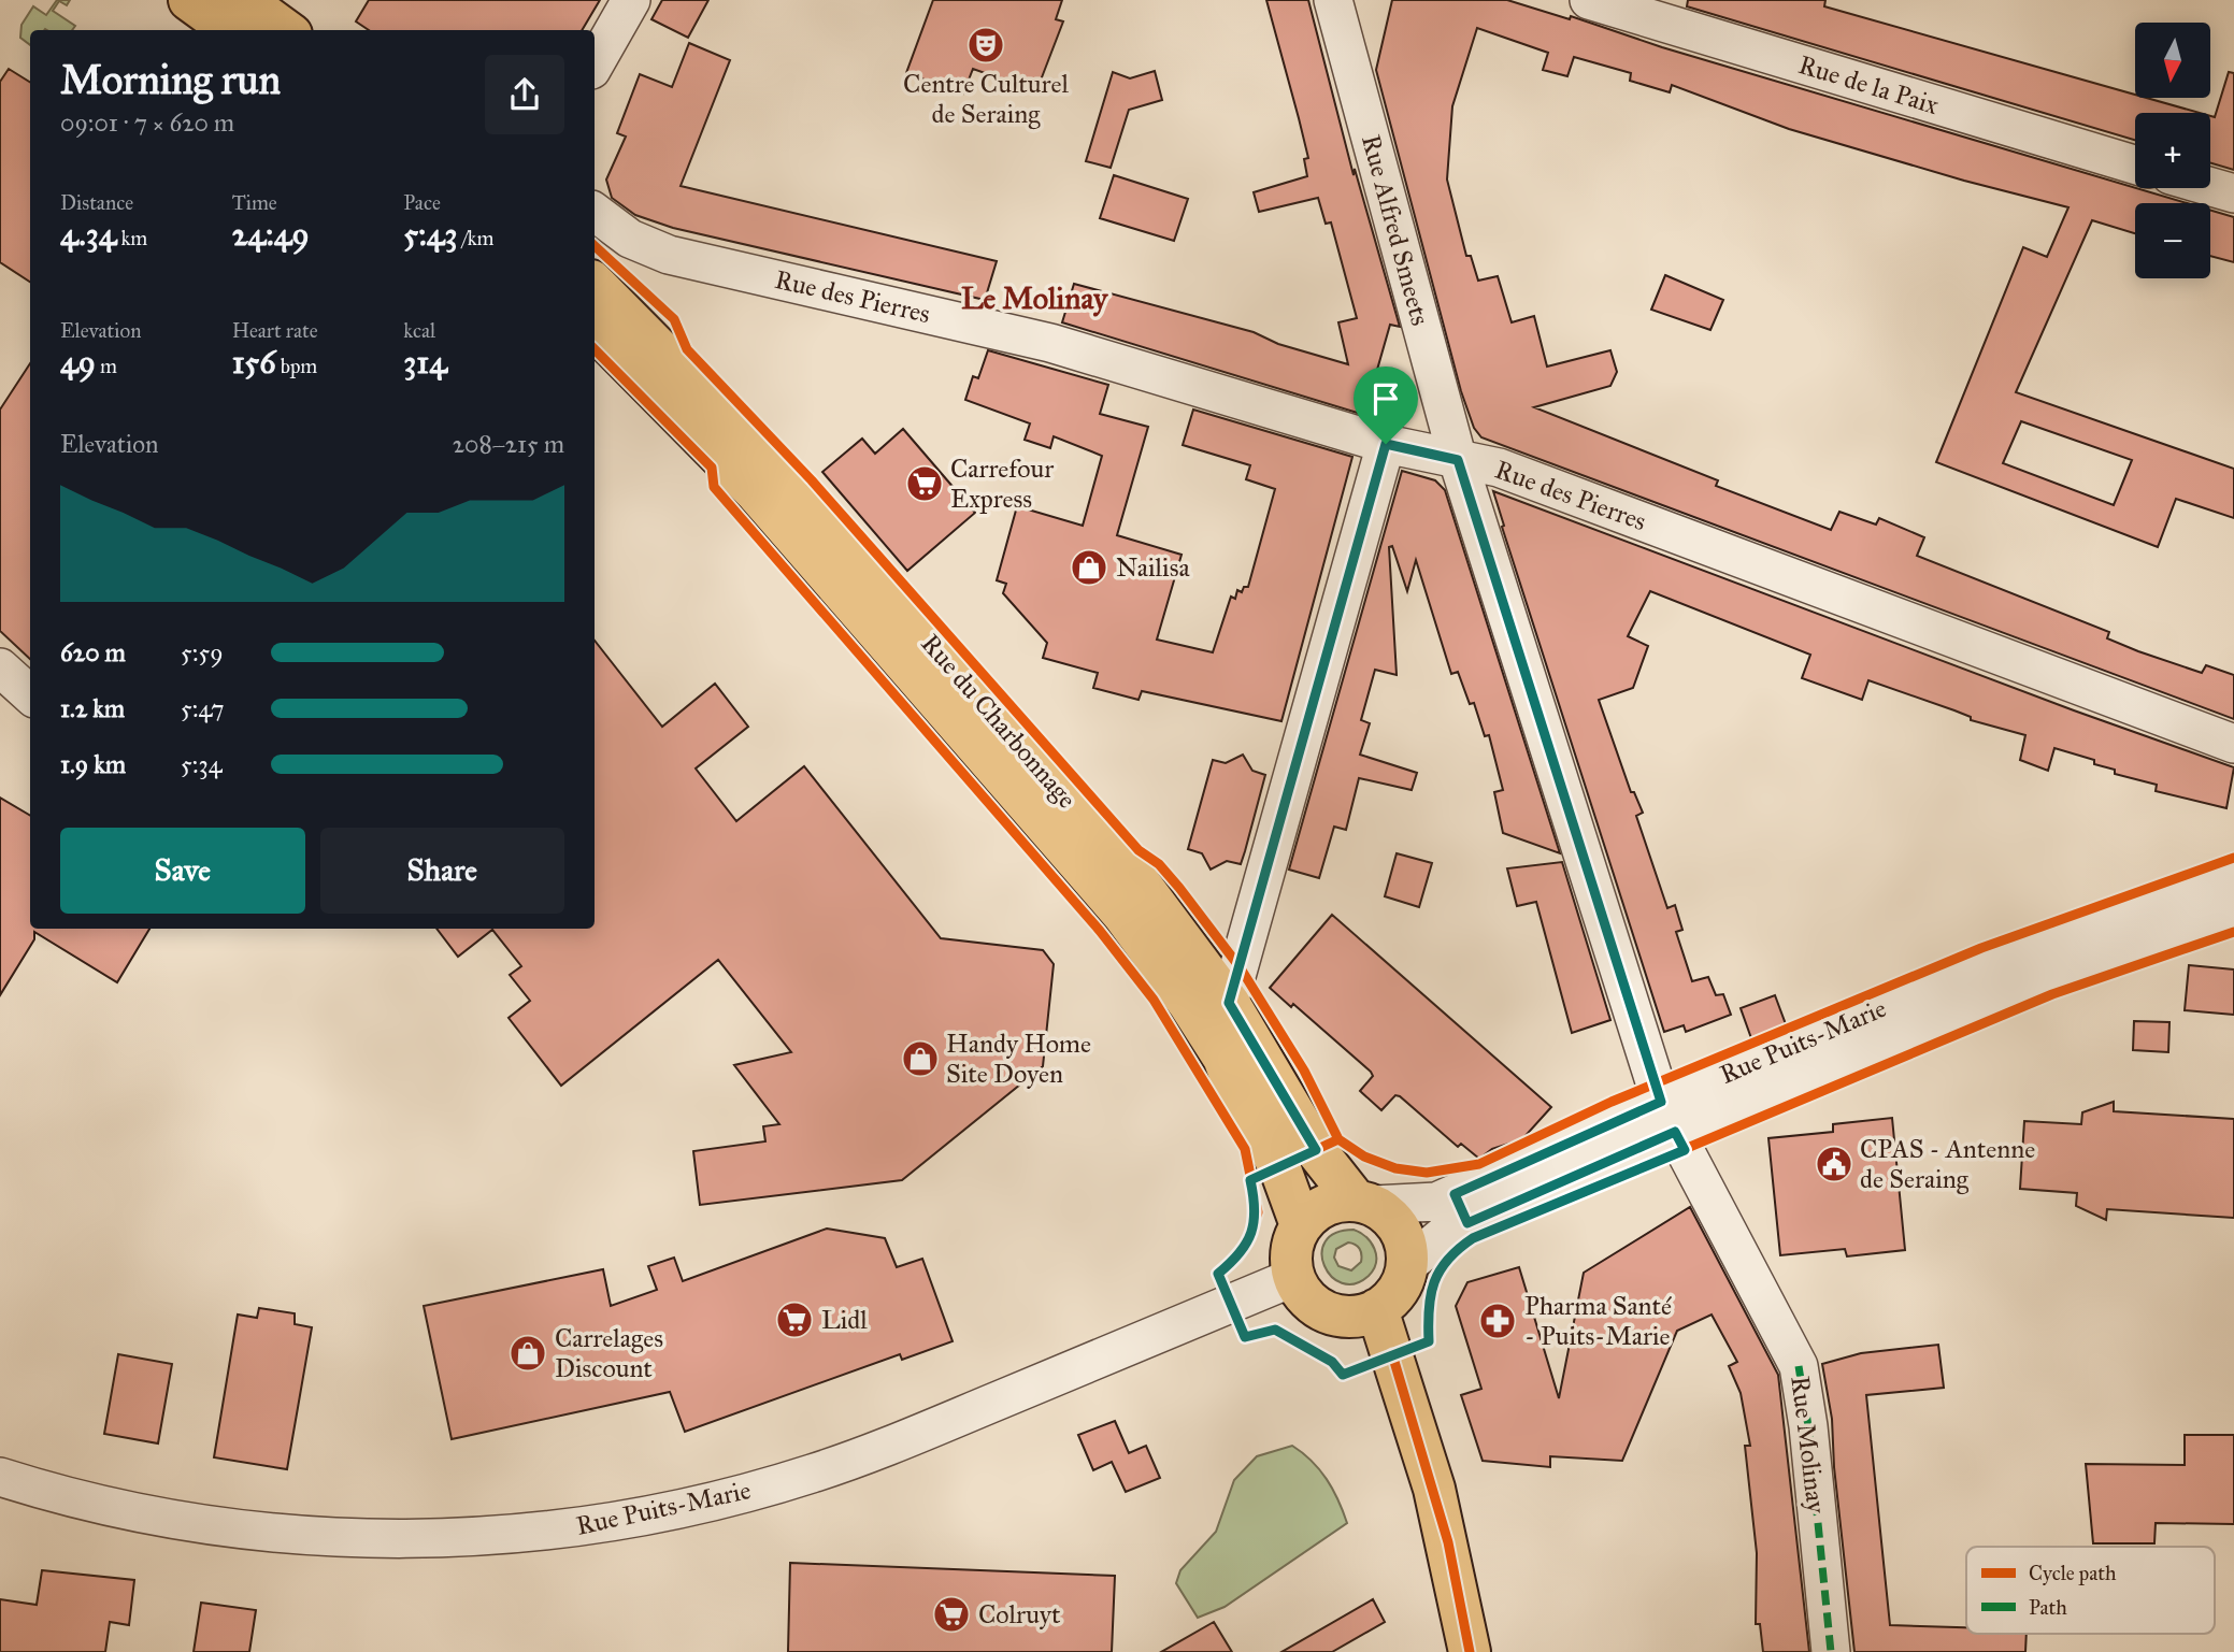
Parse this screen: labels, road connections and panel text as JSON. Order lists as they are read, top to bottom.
{
  "streets": {
    "main road": ["Rue du Charbonnage"],
    "street": [
      "Rue de la Paix",
      "Rue Alfred Smeets",
      "Rue des Pierres",
      "Rue Puits-Marie",
      "Rue Molinay"
    ]
  },
  "crossings": [
    ["Rue Alfred Smeets", "Rue des Pierres"],
    ["Rue Alfred Smeets", "Rue Molinay"],
    ["Rue des Pierres", "Rue Molinay"],
    ["Rue du Charbonnage", "Rue Puits-Marie"],
    ["Rue Puits-Marie", "Rue Molinay"]
  ],
  "districts": ["Le Molinay"],
  "places": {
    "theatre": ["Centre Culturel de Seraing"],
    "supermarket": ["Carrefour Express", "Lidl", "Colruyt"],
    "shop": ["Nailisa", "Handy Home Site Doyen", "Carrelages Discount"],
    "public building": ["CPAS - Antenne de Seraing"],
    "pharmacy": ["Pharma Santé - Puits-Marie"]
  },
  "legend": ["Cycle path", "Path"],
  "north": "bottom",
  "page": {
    "map_buttons": ["+", "−"],
    "heading": ["Morning run", "09:01 · 7 × 620 m"],
    "stats": [
      ["Distance", "4.34 km"],
      ["Time", "24:49"],
      ["Pace", "5:43 /km"],
      ["Elevation", "49 m"],
      ["Heart rate", "156 bpm"],
      ["kcal", "314"]
    ],
    "chart": ["Elevation", "208–215 m"],
    "list": [
      {
        "name": "620 m",
        "note": "5:59"
      },
      {
        "name": "1.2 km",
        "note": "5:47"
      },
      {
        "name": "1.9 km",
        "note": "5:34"
      }
    ],
    "buttons": ["Save", "Share"]
  }
}
